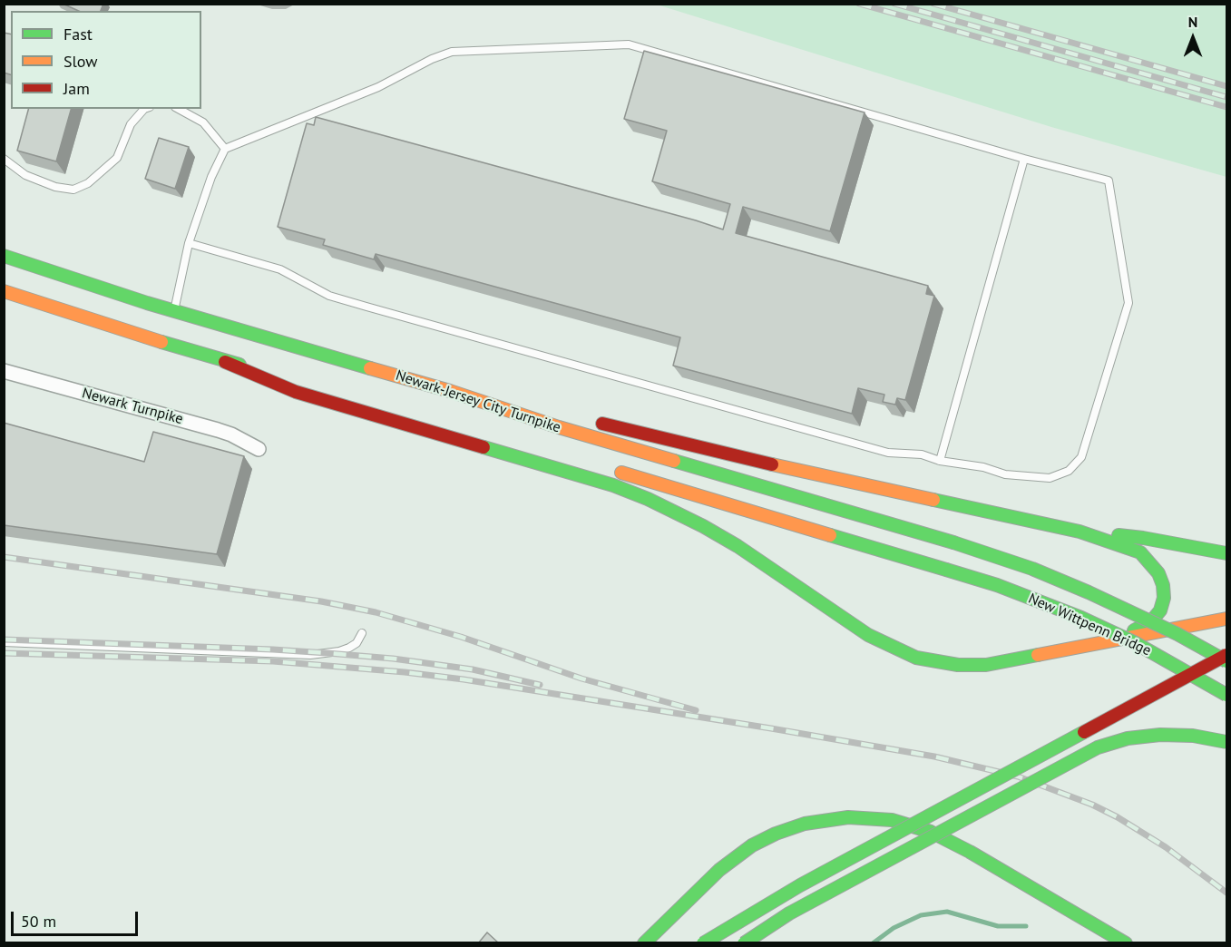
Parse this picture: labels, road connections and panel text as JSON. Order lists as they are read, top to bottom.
{
  "streets": {
    "highway": ["Newark-Jersey City Turnpike", "New Wittpenn Bridge"],
    "street": ["Newark Turnpike"]
  },
  "crossings": [
    ["Newark-Jersey City Turnpike", "New Wittpenn Bridge"]
  ],
  "legend": ["Fast", "Slow", "Jam"],
  "scale_bar": "50 m",
  "north": "top"
}
